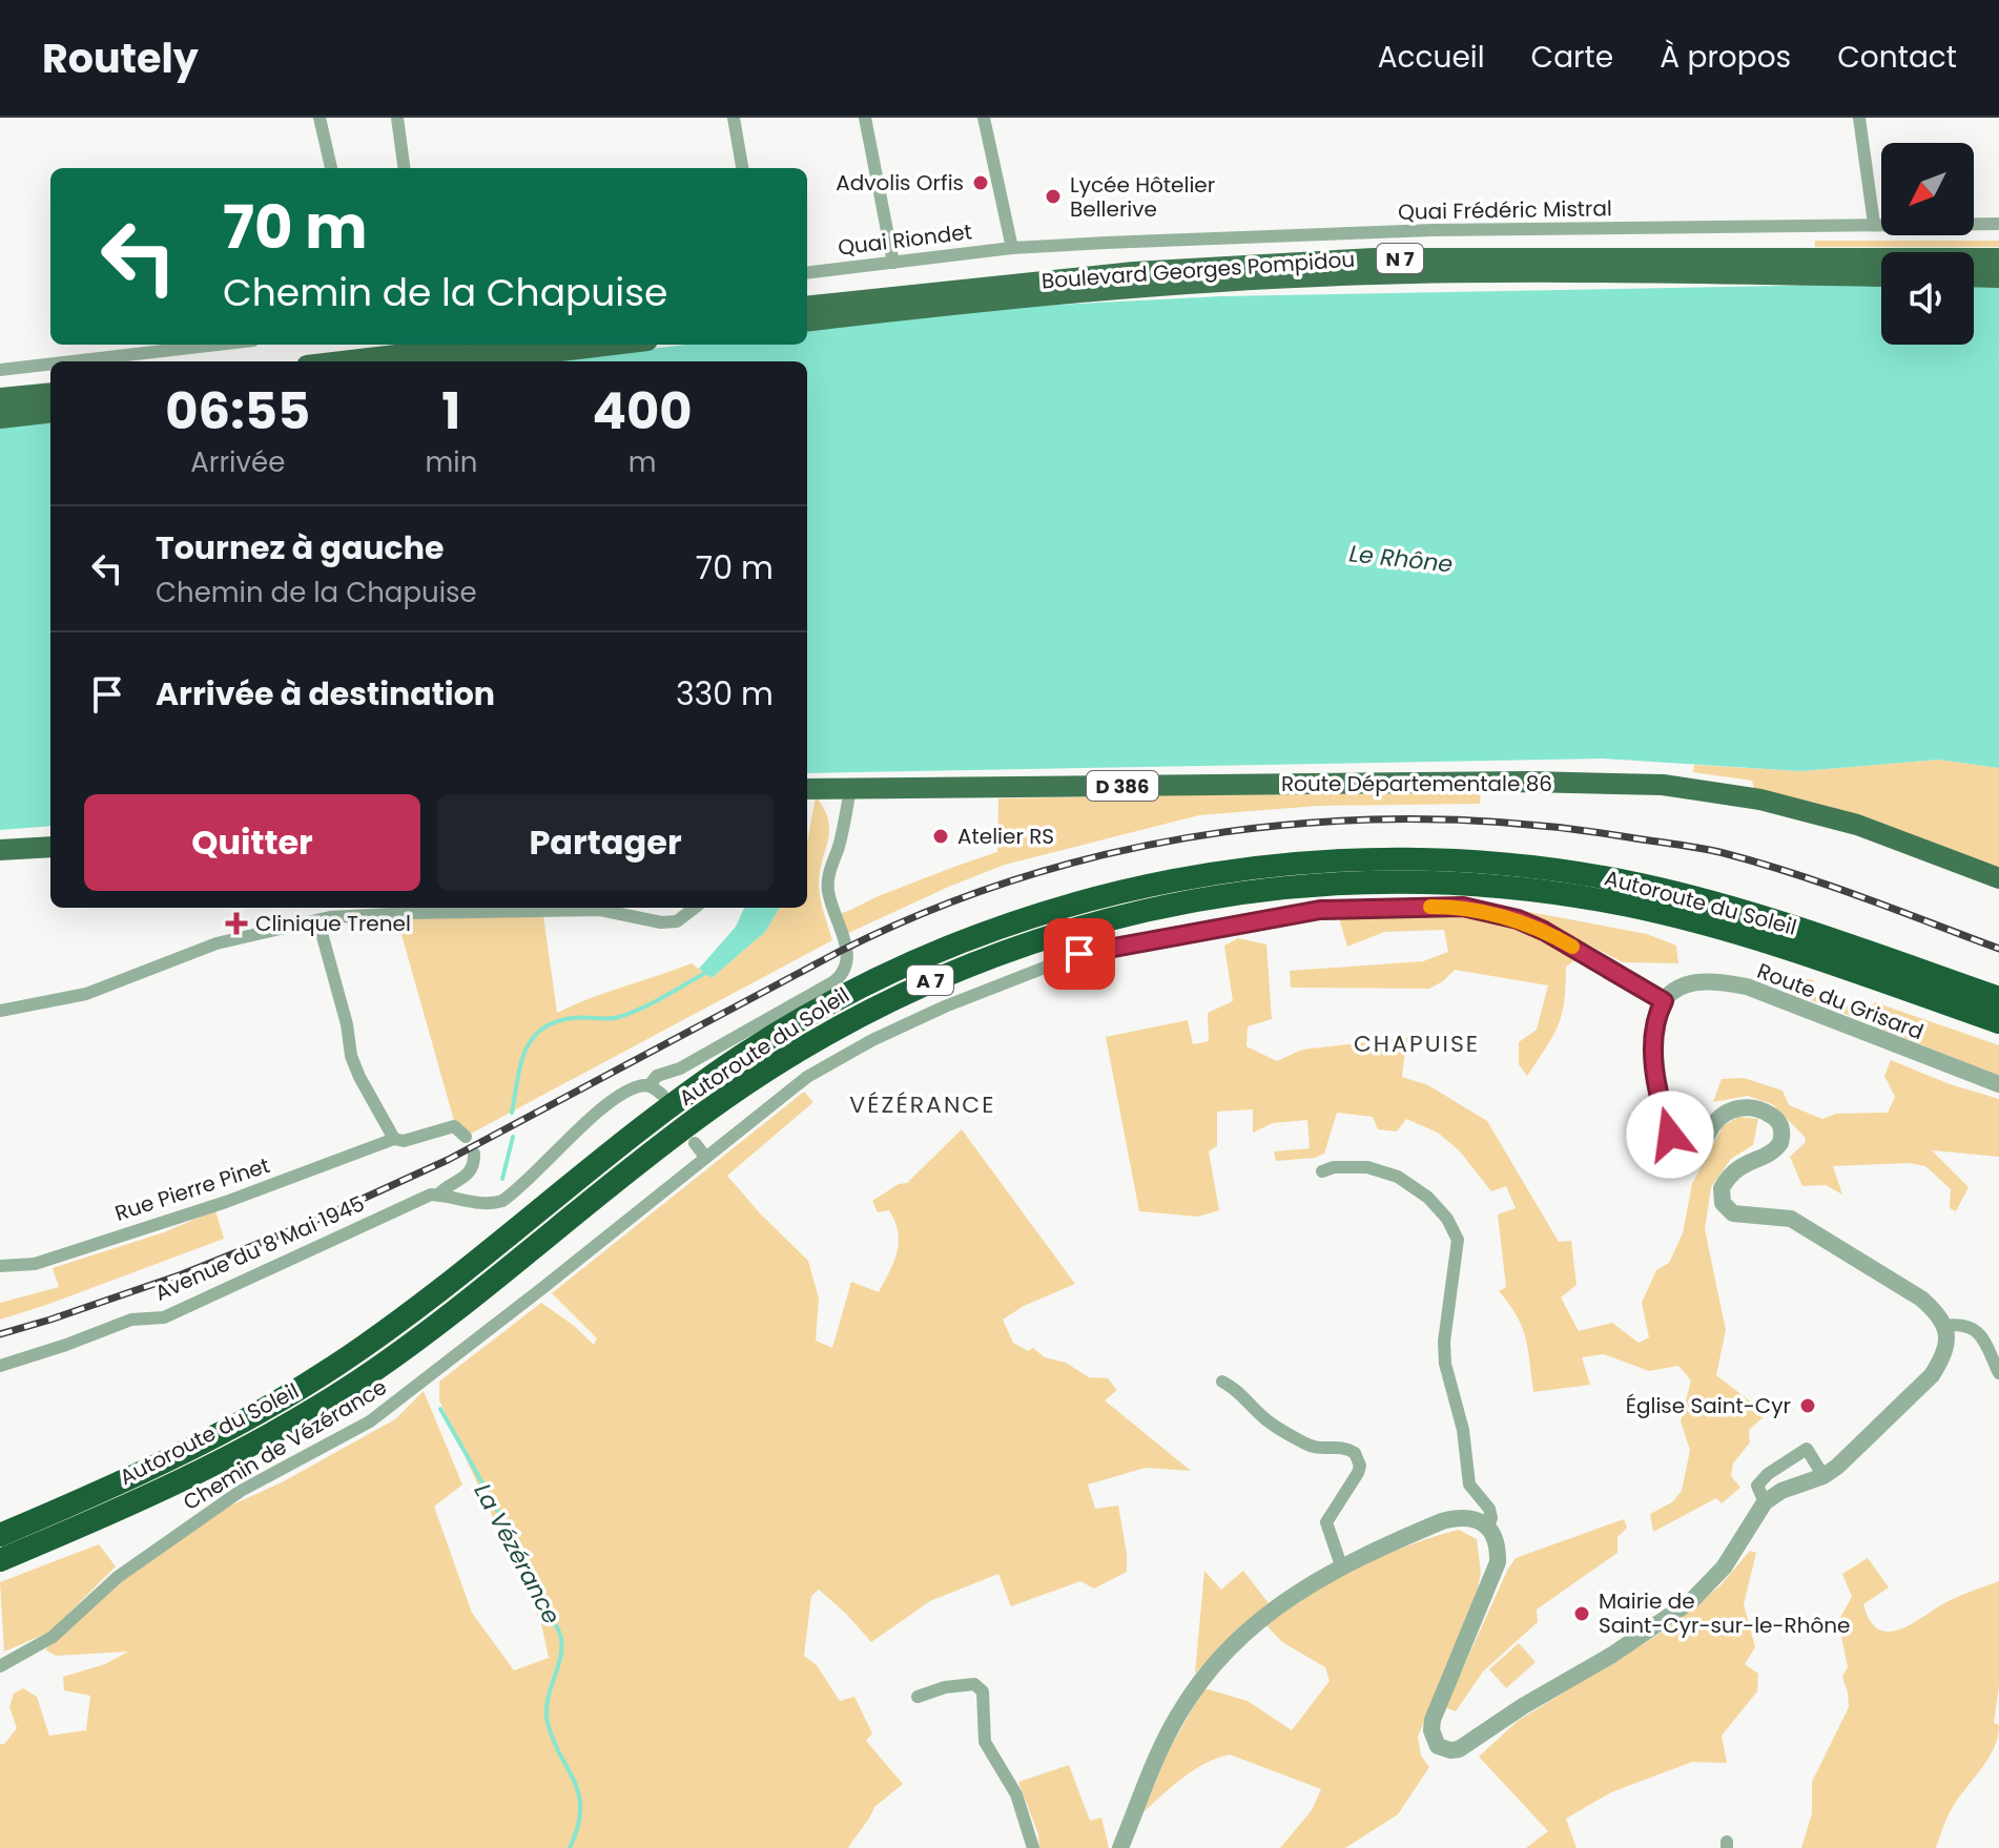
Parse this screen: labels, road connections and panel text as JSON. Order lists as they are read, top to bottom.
{
  "streets": {
    "highway": ["Autoroute du Soleil", "A 7"],
    "main road": [
      "N 7",
      "Boulevard Georges Pompidou",
      "Route Départementale 86",
      "D 386"
    ],
    "street": [
      "Quai Frédéric Mistral",
      "Quai Riondet",
      "Route du Grisard",
      "Rue Pierre Pinet",
      "Avenue du 8 Mai 1945",
      "Chemin de Vézérance"
    ]
  },
  "crossings": [
    ["Quai Frédéric Mistral", "Quai Riondet"],
    ["Route du Grisard", "Chemin de Vézérance"]
  ],
  "districts": ["CHAPUISE", "VÉZÉRANCE"],
  "water": ["Le Rhône", "La Vézérance"],
  "places": {
    "other": [
      "Advolis Orfis",
      "Lycée Hôtelier Bellerive",
      "Atelier RS",
      "Église Saint-Cyr",
      "Mairie de Saint-Cyr-sur-le-Rhône"
    ],
    "health": ["Clinique Trenel"]
  },
  "north": "bottom left",
  "page": {
    "header": "Routely",
    "nav": [
      "Accueil",
      "Carte",
      "À propos",
      "Contact"
    ],
    "turn": ["70 m", "Chemin de la Chapuise"],
    "eta": [
      "06:55",
      "Arrivée",
      "1",
      "min",
      "400",
      "m"
    ],
    "list": [
      {
        "name": "Tournez à gauche",
        "note": "Chemin de la Chapuise",
        "value": "70 m"
      },
      {
        "name": "Arrivée à destination",
        "value": "330 m"
      }
    ],
    "buttons": ["Quitter", "Partager"]
  }
}
